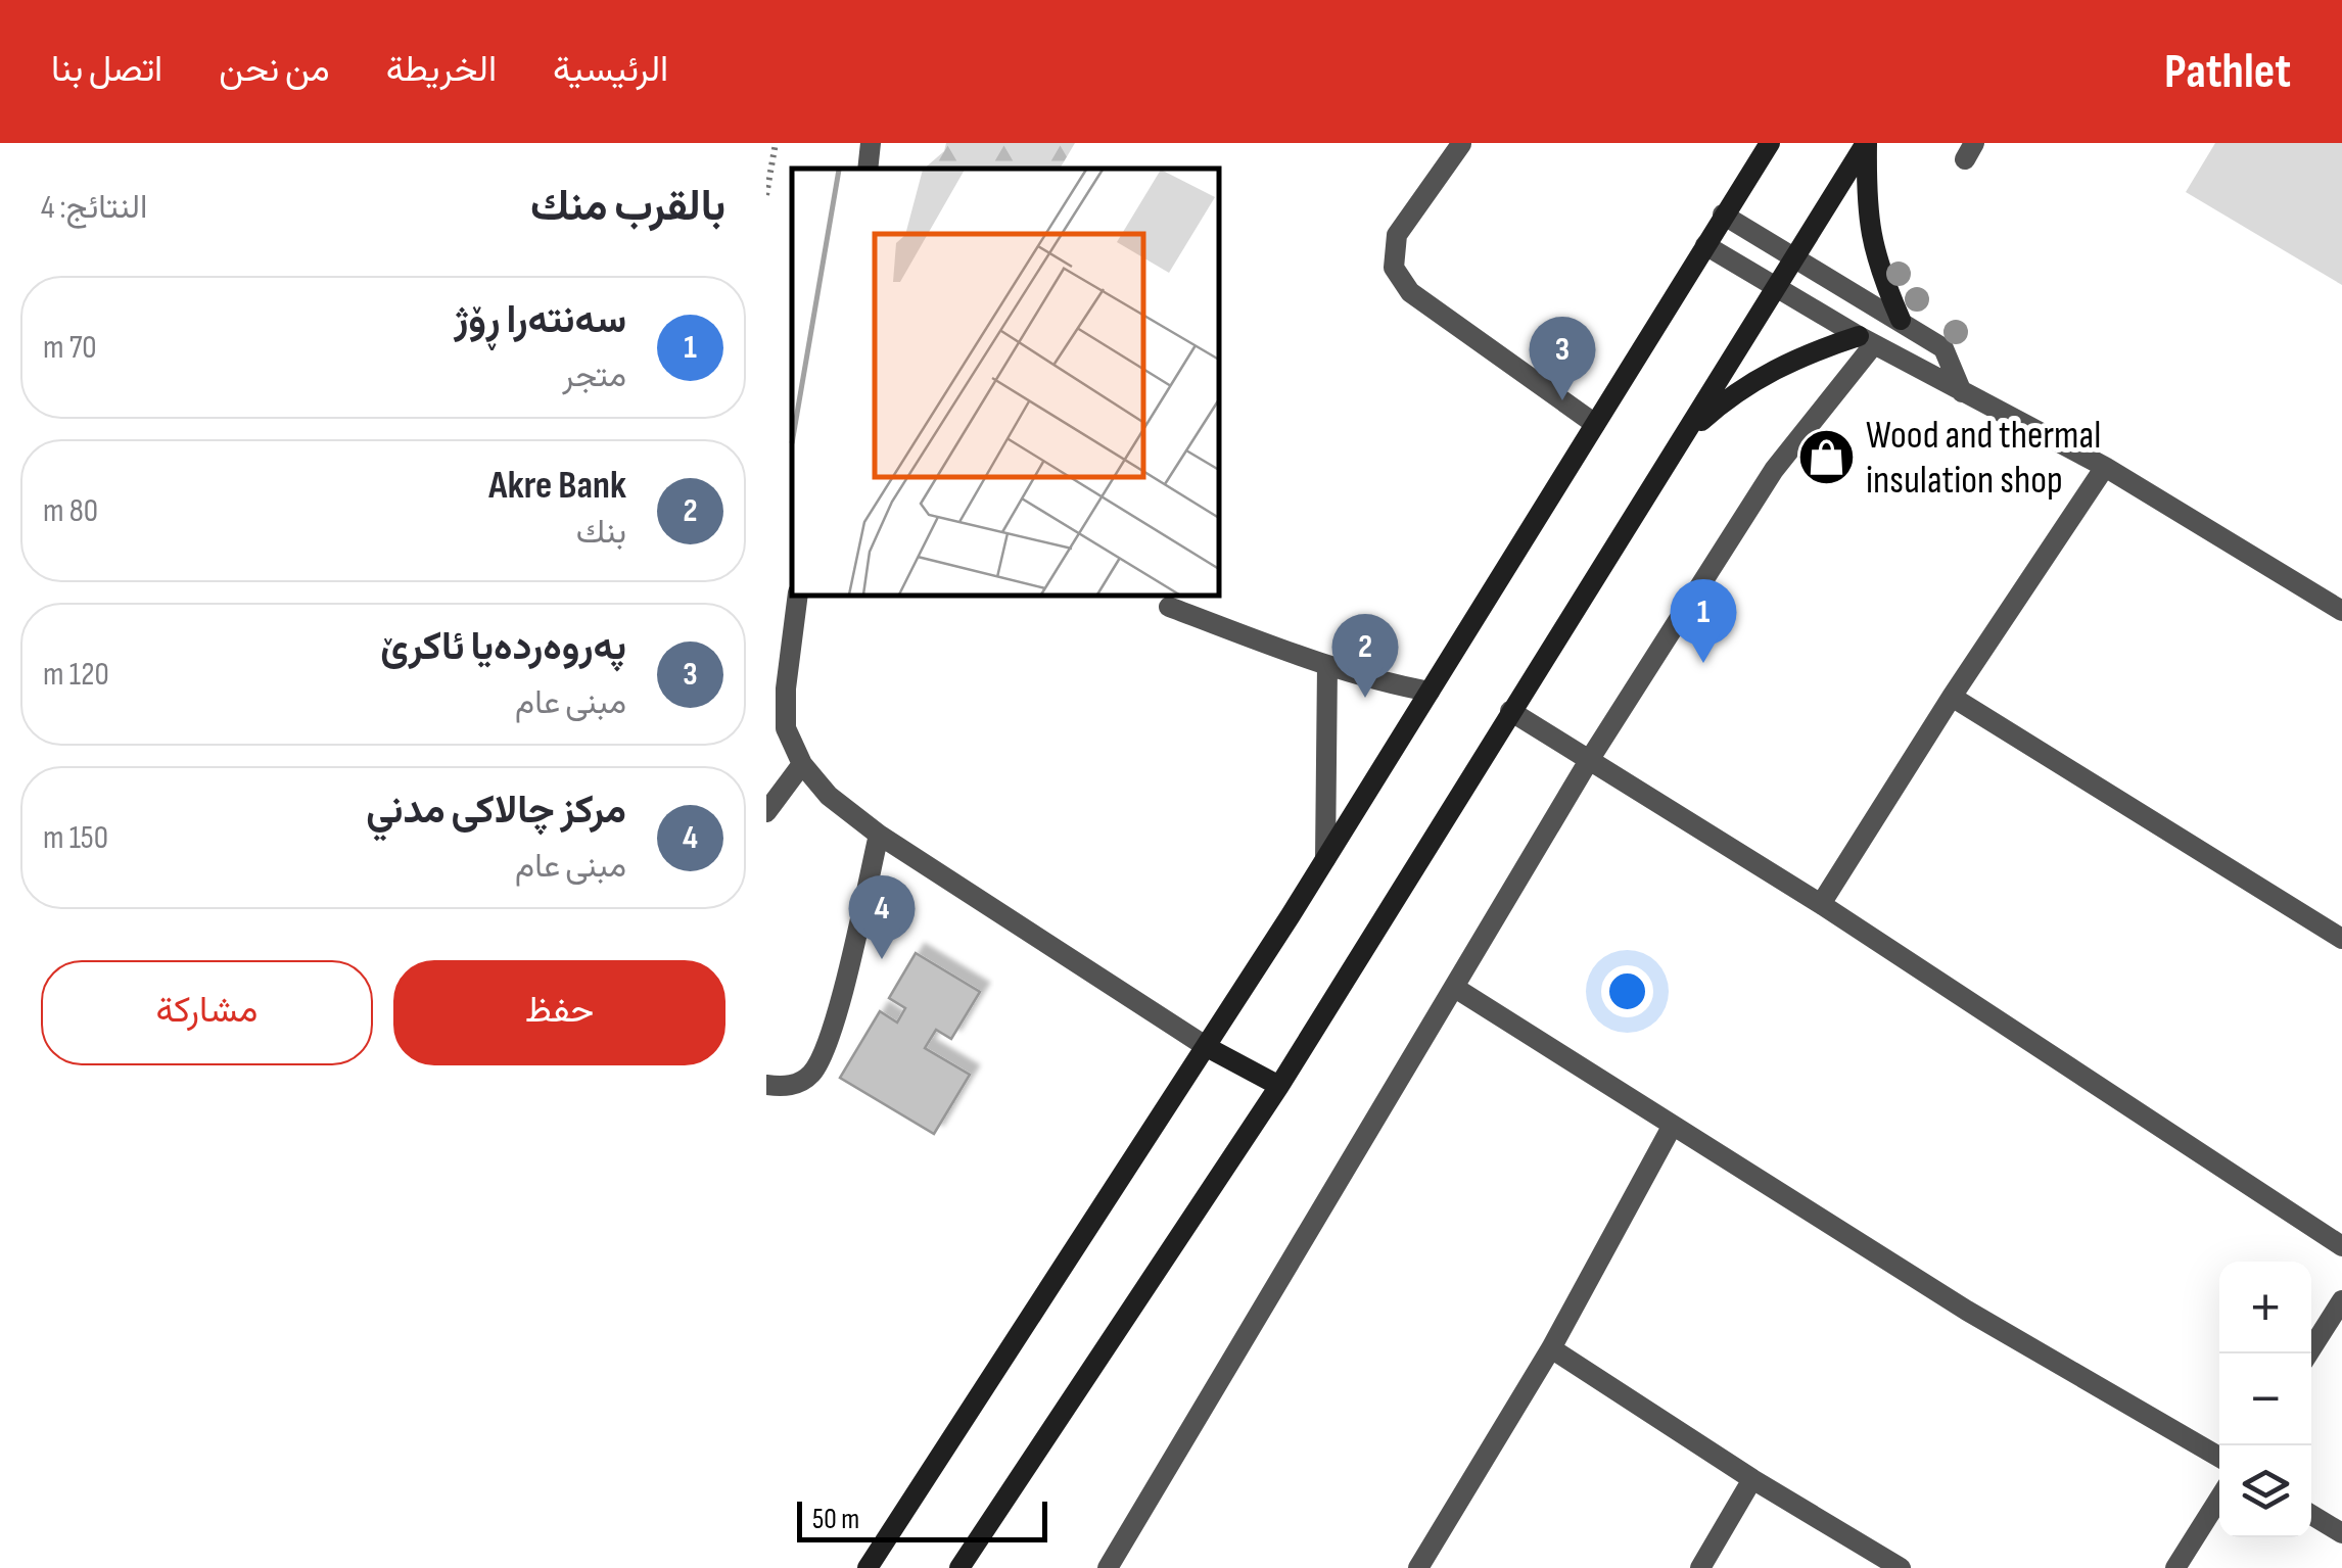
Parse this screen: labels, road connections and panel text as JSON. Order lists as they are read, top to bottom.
{
  "places": {
    "shop": ["Wood and thermal insulation shop"]
  },
  "scale_bar": "50 m",
  "page": {
    "header": "Pathlet",
    "nav": [
      "الرئيسية",
      "الخريطة",
      "من نحن",
      "اتصل بنا"
    ],
    "heading": ["بالقرب منك", "النتائج: 4"],
    "list": [
      {
        "mark": "1",
        "name": "سەنتەرا ڕۆژ",
        "note": "متجر",
        "value": "70 m"
      },
      {
        "mark": "2",
        "name": "Akre Bank",
        "note": "بنك",
        "value": "80 m"
      },
      {
        "mark": "3",
        "name": "پەروەردەیا ئاكرێ",
        "note": "مبنى عام",
        "value": "120 m"
      },
      {
        "mark": "4",
        "name": "مركز چالاکى مدني",
        "note": "مبنى عام",
        "value": "150 m"
      }
    ],
    "pins": [
      "3",
      "1",
      "2",
      "4"
    ],
    "buttons": ["حفظ", "مشاركة"],
    "map_buttons": ["+", "−"],
    "scale": "50 m"
  }
}
